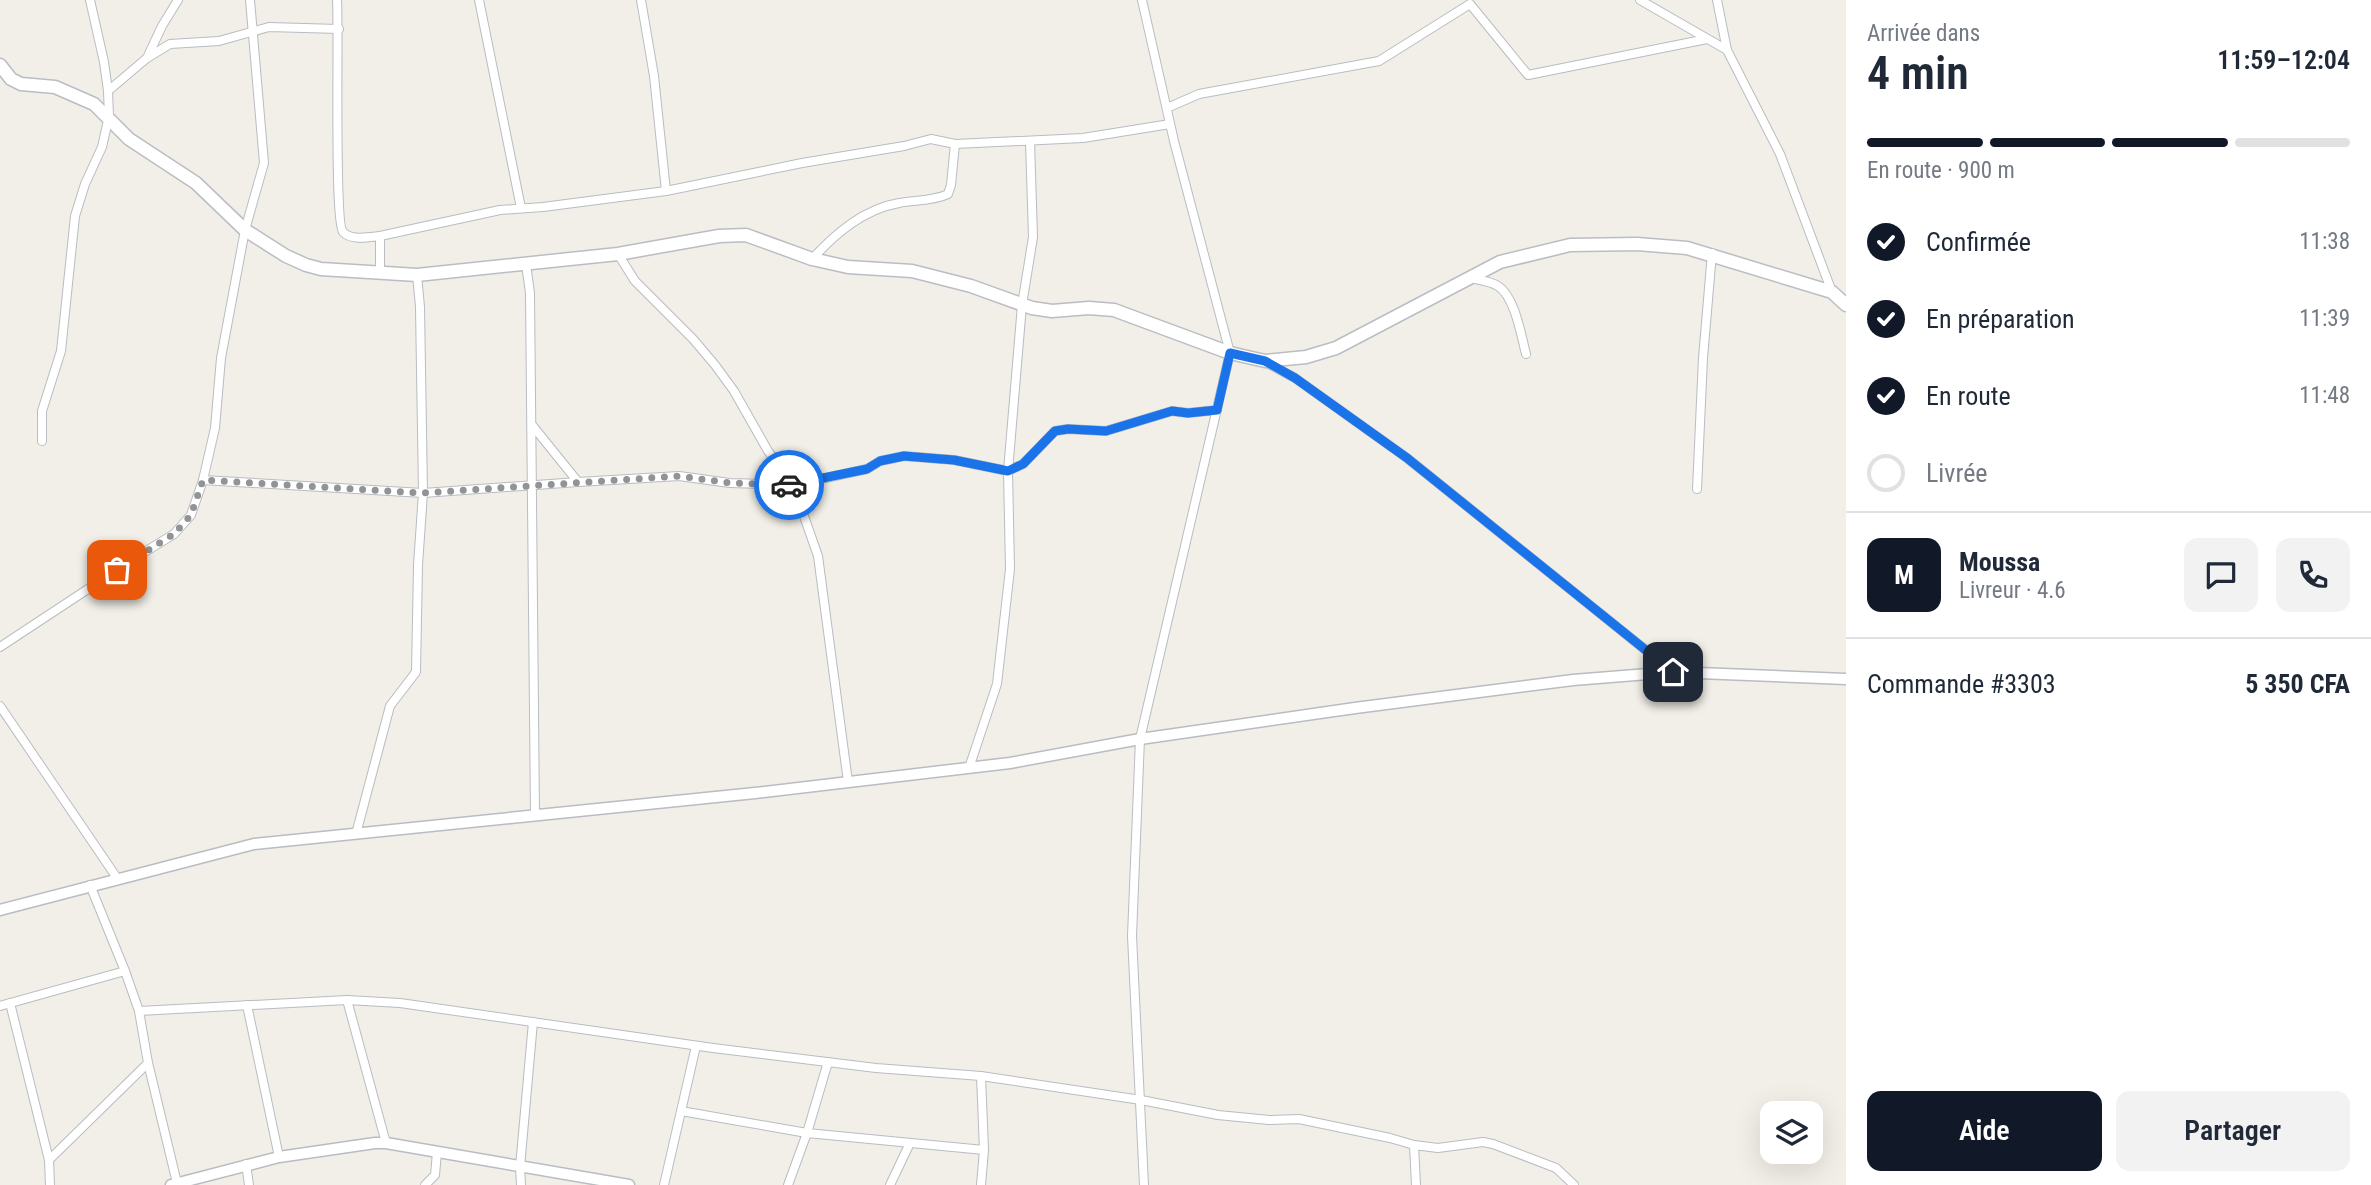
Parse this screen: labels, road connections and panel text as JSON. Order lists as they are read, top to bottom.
{
  "page": {
    "heading": ["4 min", "Arrivée dans", "11:59–12:04"],
    "panel": [
      "Moussa",
      "Livreur · 4.6",
      "Commande #3303",
      "5 350 CFA"
    ],
    "bar": "En route · 900 m",
    "list": [
      ["Confirmée", "11:38"],
      ["En préparation", "11:39"],
      ["En route", "11:48"],
      "Livrée"
    ],
    "round": "M",
    "buttons": ["Aide", "Partager"]
  }
}
